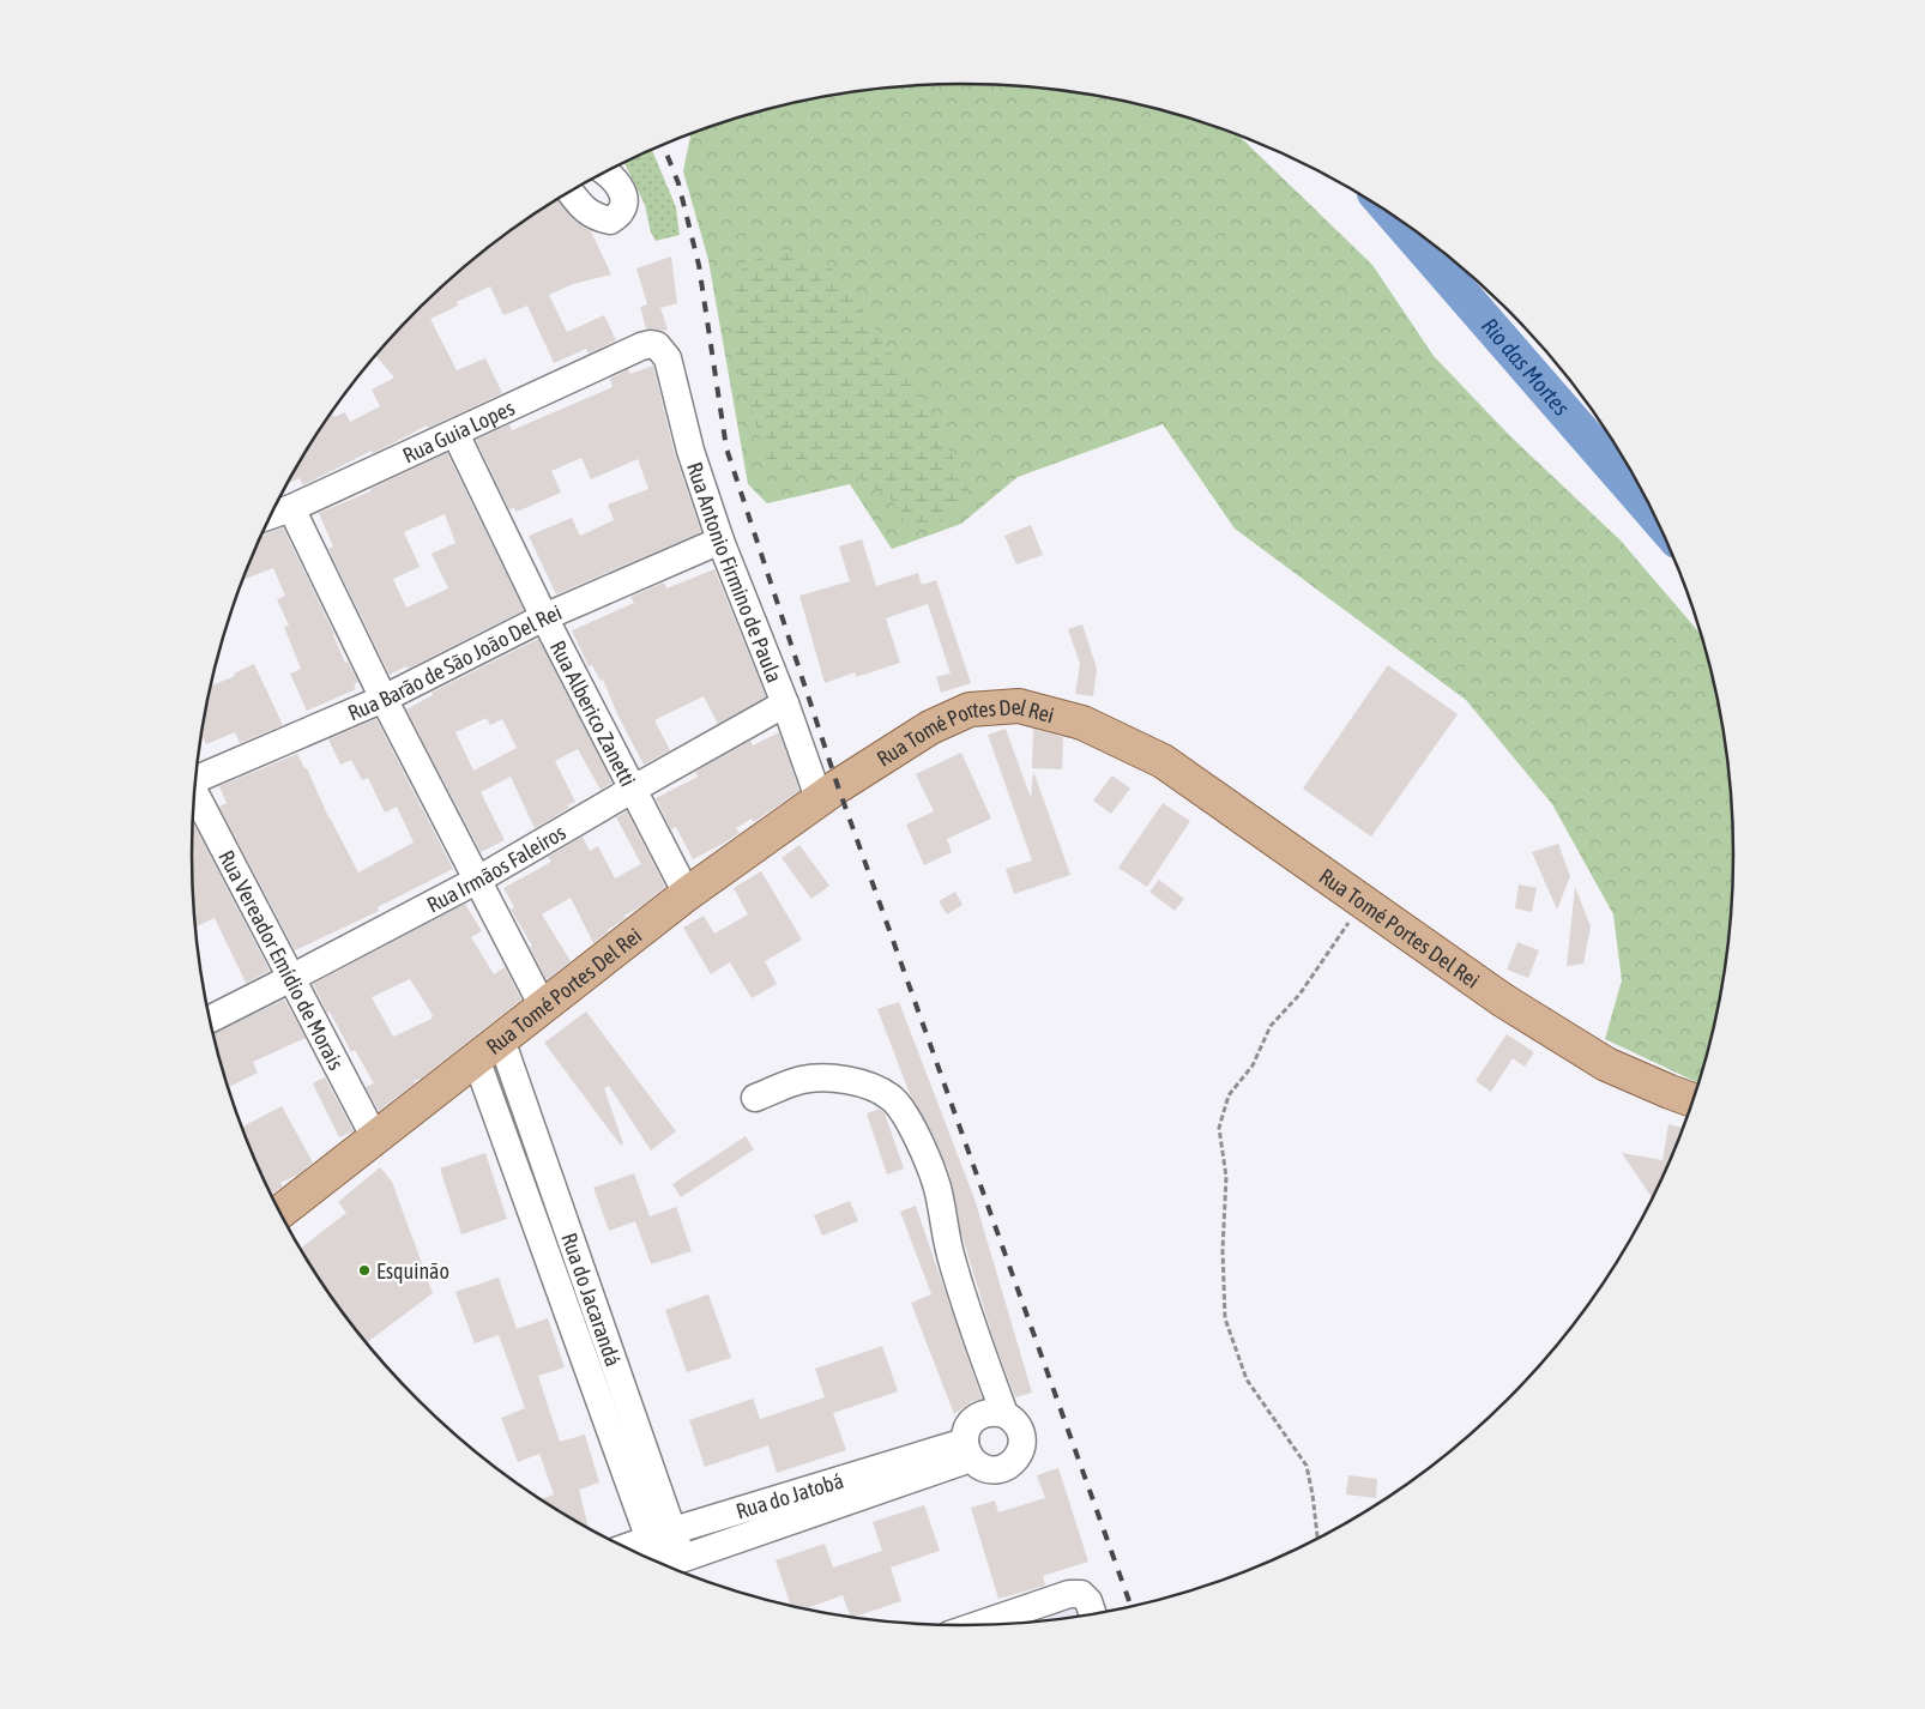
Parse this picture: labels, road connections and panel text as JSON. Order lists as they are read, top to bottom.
{
  "streets": {
    "main road": ["Rua Tomé Portes Del Rei"],
    "street": [
      "Rua Guia Lopes",
      "Rua Antonio Firmino de Paula",
      "Rua Barão de São João Del Rei",
      "Rua Alberico Zanetti",
      "Rua Irmãos Faleiros",
      "Rua Vereador Emídio de Morais",
      "Rua do Jacarandá",
      "Rua do Jatobá"
    ]
  },
  "crossings": [
    ["Rua Guia Lopes", "Rua Antonio Firmino de Paula"],
    ["Rua Guia Lopes", "Rua Alberico Zanetti"],
    ["Rua Antonio Firmino de Paula", "Rua Barão de São João Del Rei"],
    ["Rua Antonio Firmino de Paula", "Rua Tomé Portes Del Rei"],
    ["Rua Antonio Firmino de Paula", "Rua Irmãos Faleiros"],
    ["Rua Barão de São João Del Rei", "Rua Alberico Zanetti"],
    ["Rua Alberico Zanetti", "Rua Tomé Portes Del Rei"],
    ["Rua Alberico Zanetti", "Rua Irmãos Faleiros"],
    ["Rua Tomé Portes Del Rei", "Rua Vereador Emídio de Morais"],
    ["Rua Tomé Portes Del Rei", "Rua do Jacarandá"],
    ["Rua Irmãos Faleiros", "Rua Vereador Emídio de Morais"],
    ["Rua do Jacarandá", "Rua do Jatobá"]
  ],
  "water": ["Rio das Mortes"],
  "places": ["Esquinão"]
}
